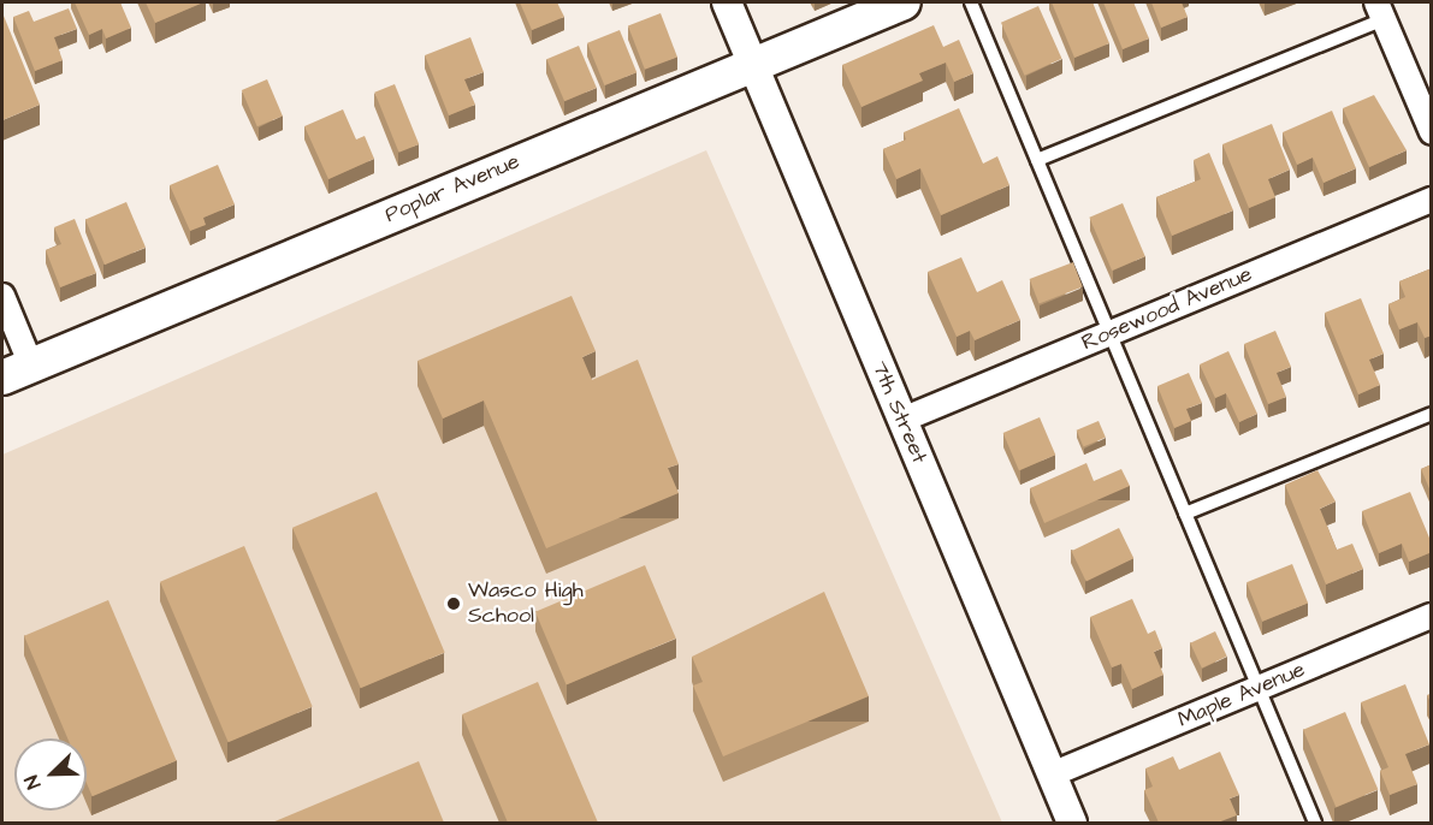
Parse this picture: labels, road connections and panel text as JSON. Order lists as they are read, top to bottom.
{
  "streets": {
    "main road": ["Poplar Avenue"],
    "street": ["Rosewood Avenue", "7th Street", "Maple Avenue"]
  },
  "crossings": [
    ["Poplar Avenue", "7th Street"],
    ["Rosewood Avenue", "7th Street"],
    ["7th Street", "Maple Avenue"]
  ],
  "places": ["Wasco High School"],
  "north": "bottom left"
}
